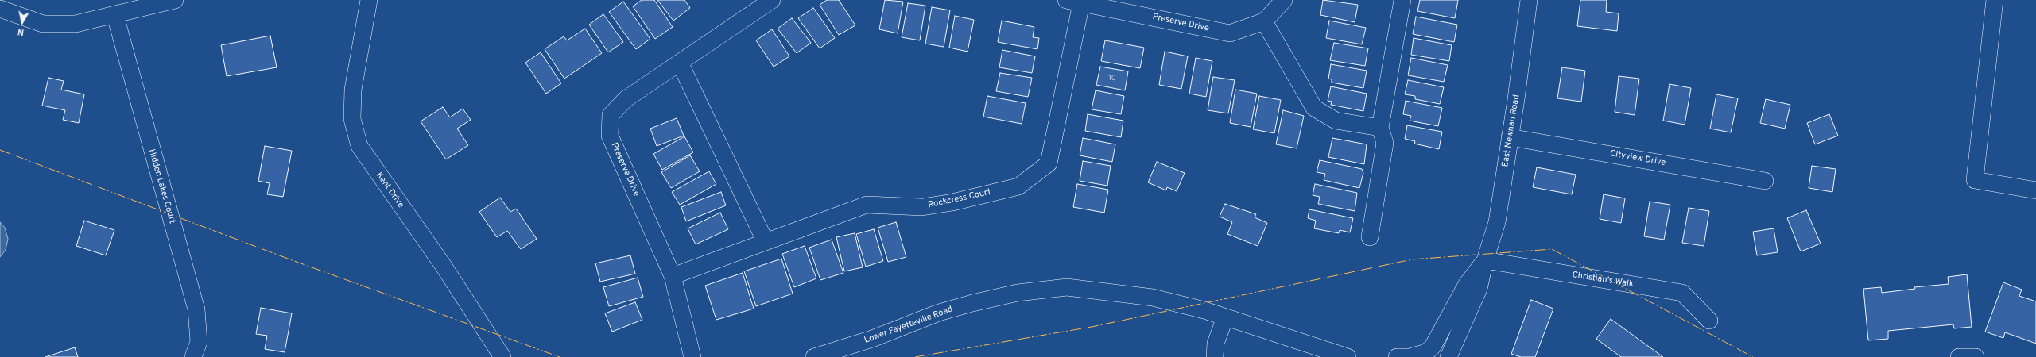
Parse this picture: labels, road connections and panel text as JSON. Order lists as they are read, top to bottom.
{
  "streets": {
    "street": [
      "Preserve Drive",
      "East Newnan Road",
      "Cityview Drive",
      "Hidden Lakes Court",
      "Kent Drive",
      "Rockcress Court",
      "Christian's Walk",
      "Lower Fayetteville Road"
    ]
  },
  "crossings": [
    ["Preserve Drive", "Rockcress Court"],
    ["East Newnan Road", "Cityview Drive"],
    ["East Newnan Road", "Christian's Walk"]
  ],
  "house_numbers": ["10"],
  "north": "bottom"
}
